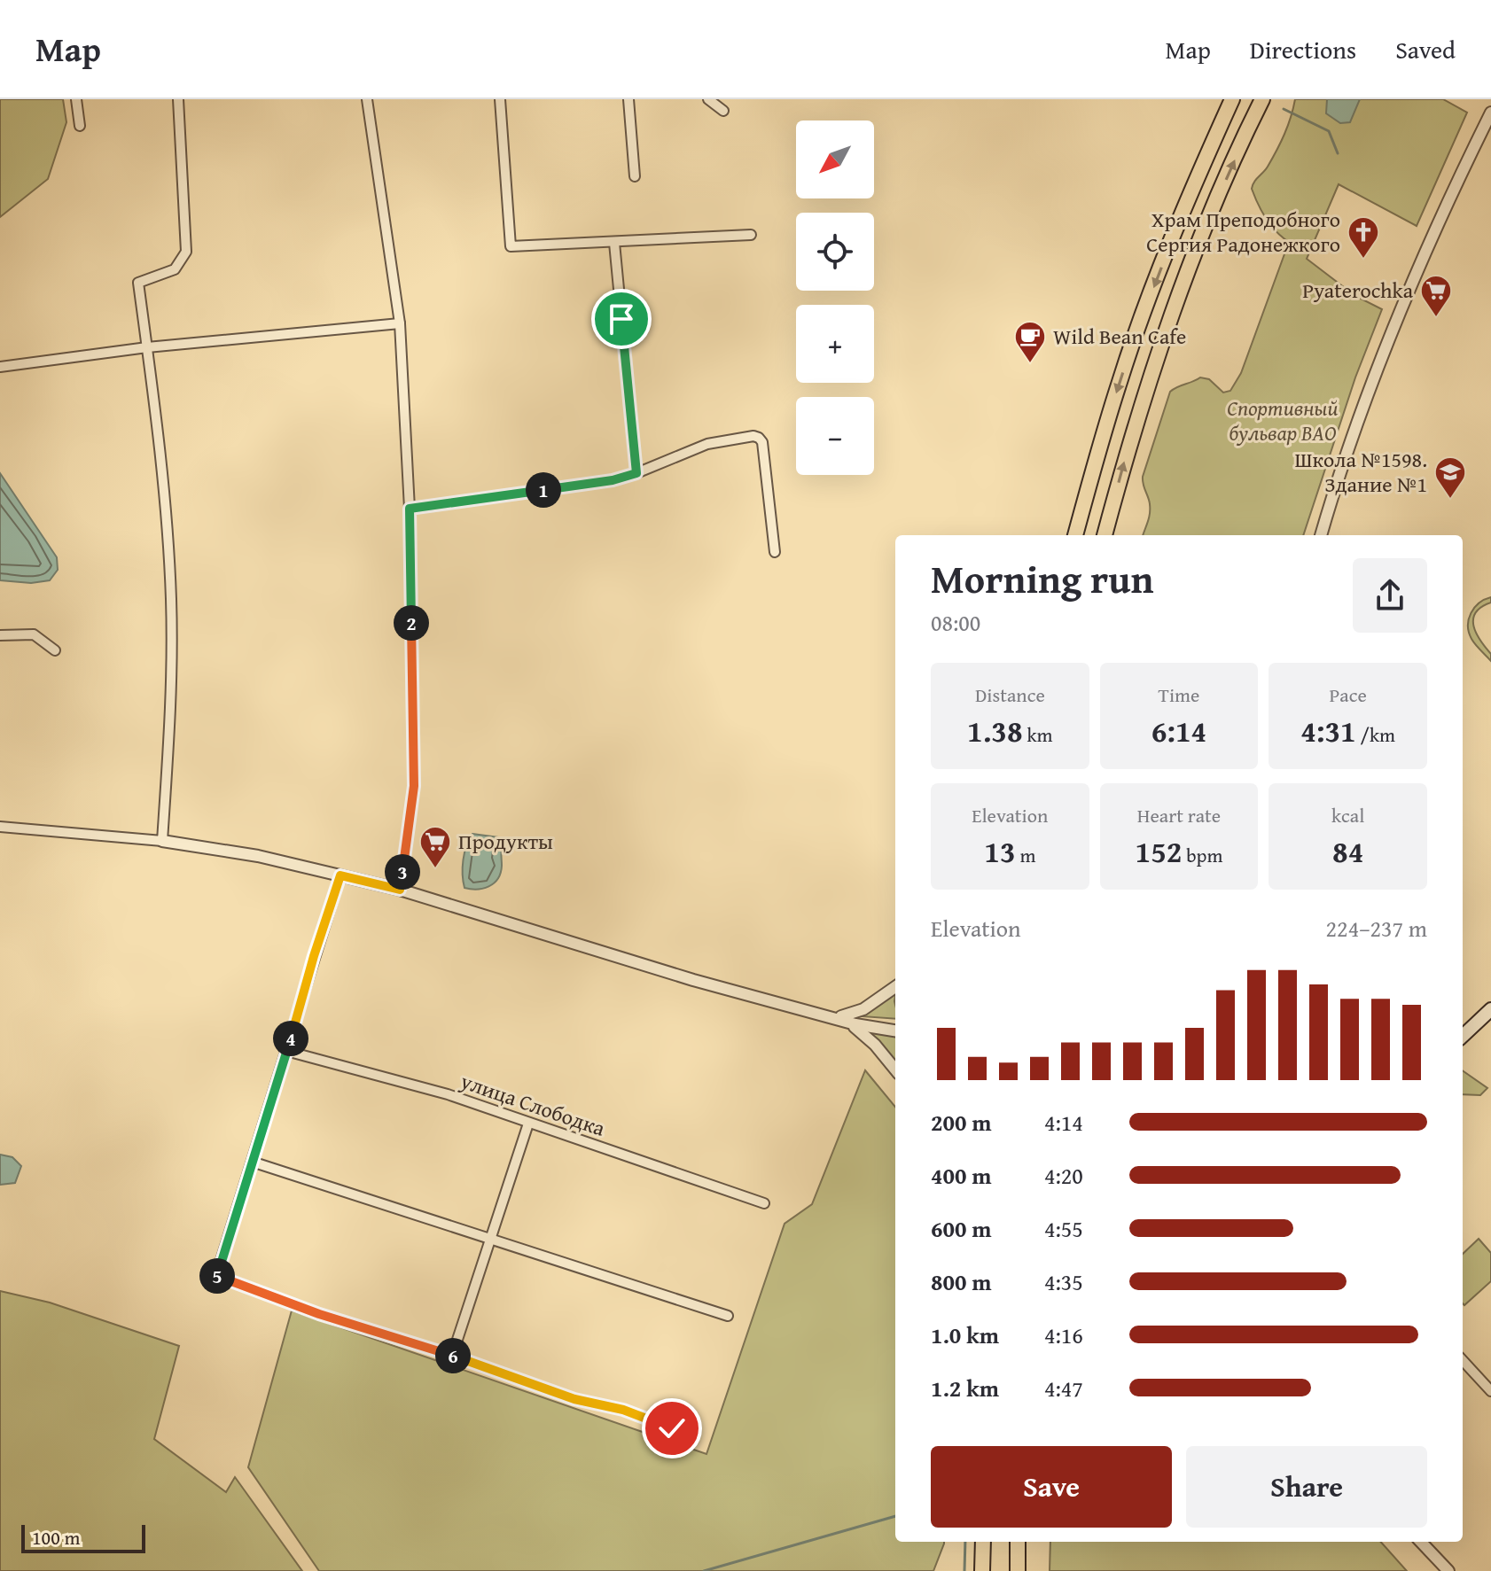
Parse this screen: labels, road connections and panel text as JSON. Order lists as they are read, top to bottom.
{
  "streets": {
    "street": ["улица Слободка"]
  },
  "parks": ["Спортивный бульвар ВАО"],
  "places": {
    "church": ["Храм Преподобного Сергия Радонежкого"],
    "supermarket": ["Pyaterochka", "Продукты"],
    "cafe": ["Wild Bean Cafe"],
    "school or university": ["Школа №1598. Здание №1"]
  },
  "scale_bar": "100 m",
  "north": "bottom left",
  "page": {
    "header": "Map",
    "nav": ["Map", "Directions", "Saved"],
    "map_buttons": ["+", "−"],
    "pins": [
      "1",
      "2",
      "3",
      "4",
      "5",
      "6"
    ],
    "heading": ["Morning run", "08:00"],
    "stats": [
      ["Distance", "1.38 km"],
      ["Time", "6:14"],
      ["Pace", "4:31 /km"],
      ["Elevation", "13 m"],
      ["Heart rate", "152 bpm"],
      ["kcal", "84"]
    ],
    "chart": ["Elevation", "224–237 m"],
    "list": [
      {
        "name": "200 m",
        "note": "4:14"
      },
      {
        "name": "400 m",
        "note": "4:20"
      },
      {
        "name": "600 m",
        "note": "4:55"
      },
      {
        "name": "800 m",
        "note": "4:35"
      },
      {
        "name": "1.0 km",
        "note": "4:16"
      },
      {
        "name": "1.2 km",
        "note": "4:47"
      }
    ],
    "buttons": ["Save", "Share"],
    "scale": "100 m"
  }
}
